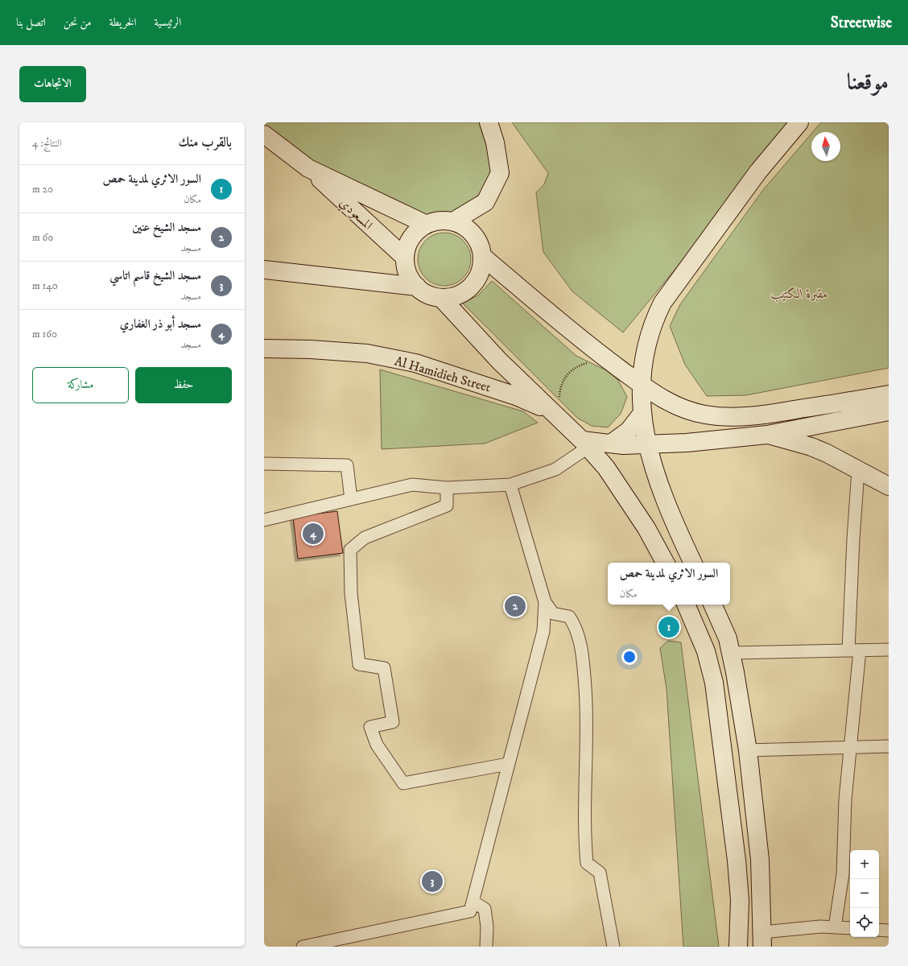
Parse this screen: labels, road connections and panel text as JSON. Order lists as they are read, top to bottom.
{
  "streets": {
    "main road": ["المسعودي", "Al Hamidieh Street"]
  },
  "parks": ["مقبرة الكتيب"],
  "north": "top",
  "page": {
    "header": "Streetwise",
    "nav": [
      "الرئيسية",
      "الخريطة",
      "من نحن",
      "اتصل بنا"
    ],
    "title": "موقعنا",
    "buttons": [
      "الاتجاهات",
      ["حفظ", "مشاركة"]
    ],
    "heading": ["بالقرب منك", "النتائج: 4"],
    "list": [
      {
        "mark": "1",
        "name": "السور الاثري لمدينة حمص",
        "note": "مكان",
        "value": "20 m"
      },
      {
        "mark": "2",
        "name": "مسجد الشيخ عنين",
        "note": "مسجد",
        "value": "60 m"
      },
      {
        "mark": "3",
        "name": "مسجد الشيخ قاسم اتاسي",
        "note": "مسجد",
        "value": "140 m"
      },
      {
        "mark": "4",
        "name": "مسجد أبو ذر الغفاري",
        "note": "مسجد",
        "value": "160 m"
      }
    ],
    "pins": [
      "4",
      "2",
      "1",
      "3"
    ],
    "popup": ["السور الاثري لمدينة حمص", "مكان"],
    "map_buttons": ["+", "−"]
  }
}
